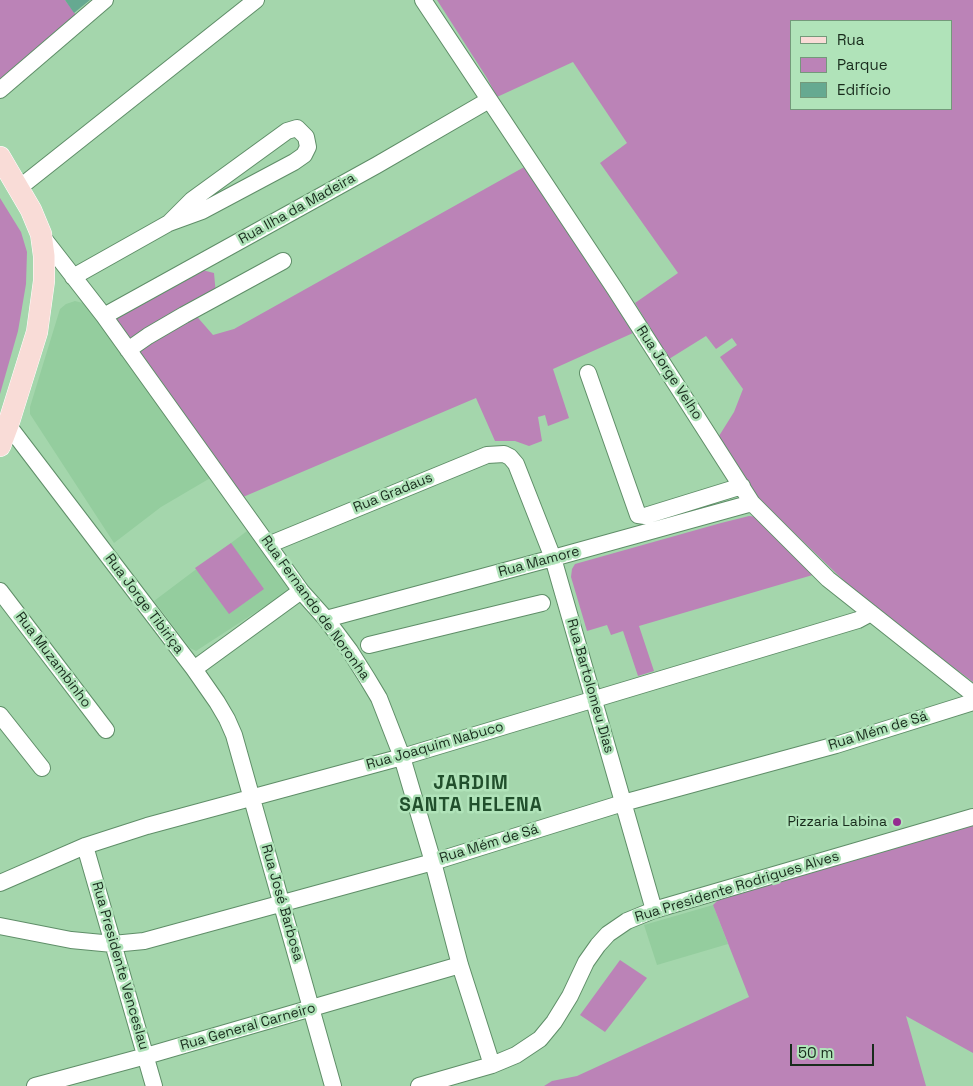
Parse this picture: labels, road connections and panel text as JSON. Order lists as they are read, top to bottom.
{
  "streets": {
    "street": [
      "Rua Ilha da Madeira",
      "Rua Jorge Velho",
      "Rua Gradaus",
      "Rua Mamore",
      "Rua Jorge Tibiriça",
      "Rua Fernando de Noronha",
      "Rua Muzambinho",
      "Rua Bartolomeu Dias",
      "Rua Mém de Sá",
      "Rua Joaquim Nabuco",
      "Rua Presidente Rodrigues Alves",
      "Rua José Barbosa",
      "Rua Presidente Venceslau",
      "Rua General Carneiro"
    ]
  },
  "crossings": [
    ["Rua Ilha da Madeira", "Rua Jorge Velho"],
    ["Rua Ilha da Madeira", "Rua Fernando de Noronha"],
    ["Rua Jorge Velho", "Rua Mamore"],
    ["Rua Jorge Velho", "Rua Joaquim Nabuco"],
    ["Rua Gradaus", "Rua Fernando de Noronha"],
    ["Rua Gradaus", "Rua Bartolomeu Dias"],
    ["Rua Mamore", "Rua Fernando de Noronha"],
    ["Rua Mamore", "Rua Bartolomeu Dias"],
    ["Rua Jorge Tibiriça", "Rua Joaquim Nabuco"],
    ["Rua Jorge Tibiriça", "Rua José Barbosa"],
    ["Rua Fernando de Noronha", "Rua Mém de Sá"],
    ["Rua Fernando de Noronha", "Rua Joaquim Nabuco"],
    ["Rua Fernando de Noronha", "Rua Presidente Rodrigues Alves"],
    ["Rua Fernando de Noronha", "Rua General Carneiro"],
    ["Rua Bartolomeu Dias", "Rua Mém de Sá"],
    ["Rua Bartolomeu Dias", "Rua Joaquim Nabuco"],
    ["Rua Bartolomeu Dias", "Rua Presidente Rodrigues Alves"],
    ["Rua Mém de Sá", "Rua José Barbosa"],
    ["Rua Mém de Sá", "Rua Presidente Venceslau"],
    ["Rua Joaquim Nabuco", "Rua José Barbosa"],
    ["Rua Joaquim Nabuco", "Rua Presidente Venceslau"],
    ["Rua José Barbosa", "Rua General Carneiro"],
    ["Rua Presidente Venceslau", "Rua General Carneiro"]
  ],
  "districts": ["JARDIM SANTA HELENA"],
  "places": ["Pizzaria Labina"],
  "legend": ["Rua", "Parque", "Edifício"],
  "scale_bar": "50 m"
}
